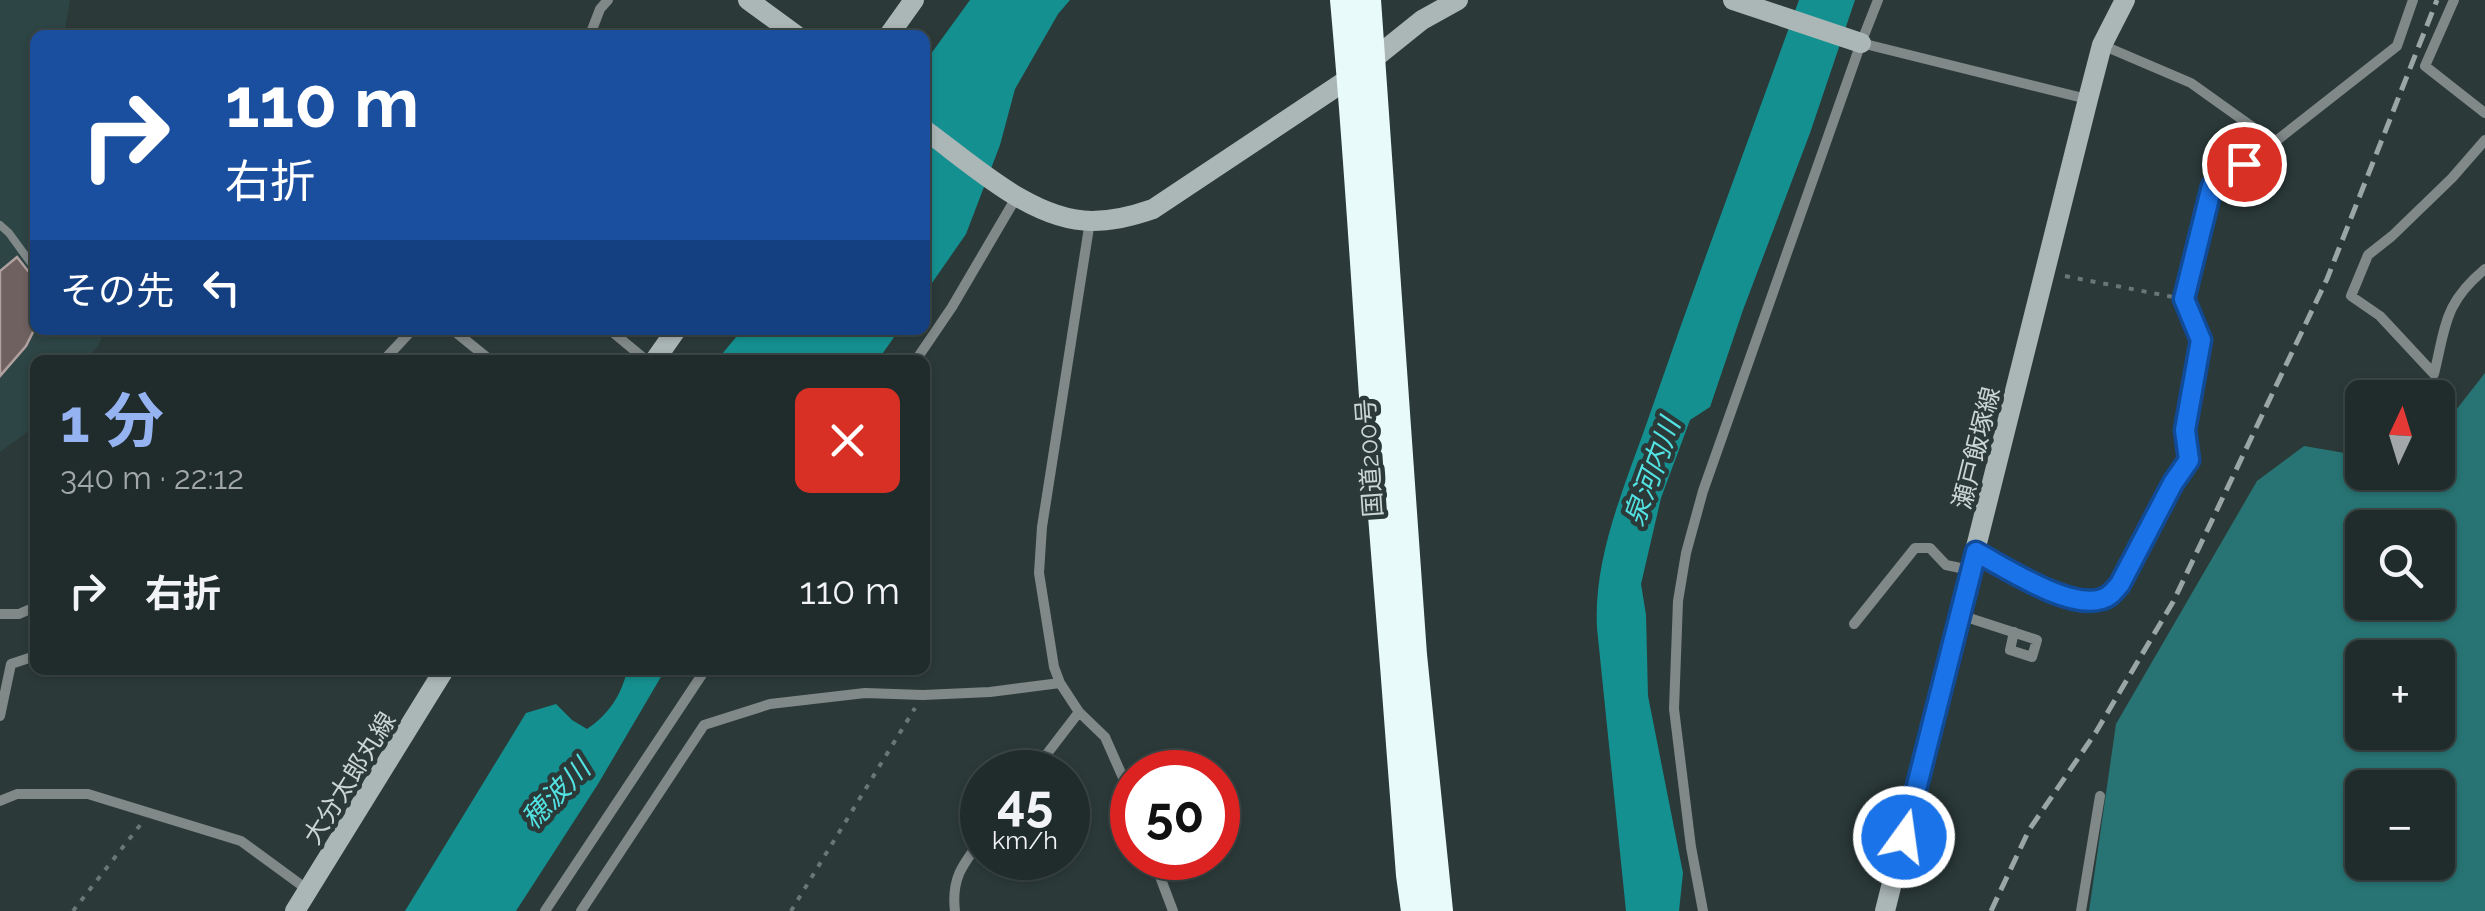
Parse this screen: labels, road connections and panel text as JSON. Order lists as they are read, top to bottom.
{
  "streets": {
    "highway": ["国道200号"],
    "main road": ["瀬戸飯塚線", "大分太郎丸線"]
  },
  "water": ["泉河内川", "穂波川"],
  "north": "top",
  "page": {
    "turn": ["110 m", "右折"],
    "then": "その先",
    "heading": ["1 分", "340 m · 22:12"],
    "map_buttons": ["+", "−"],
    "list": [
      {
        "name": "右折",
        "value": "110 m"
      }
    ],
    "speed": "45 km/h",
    "limit": "50"
  }
}
